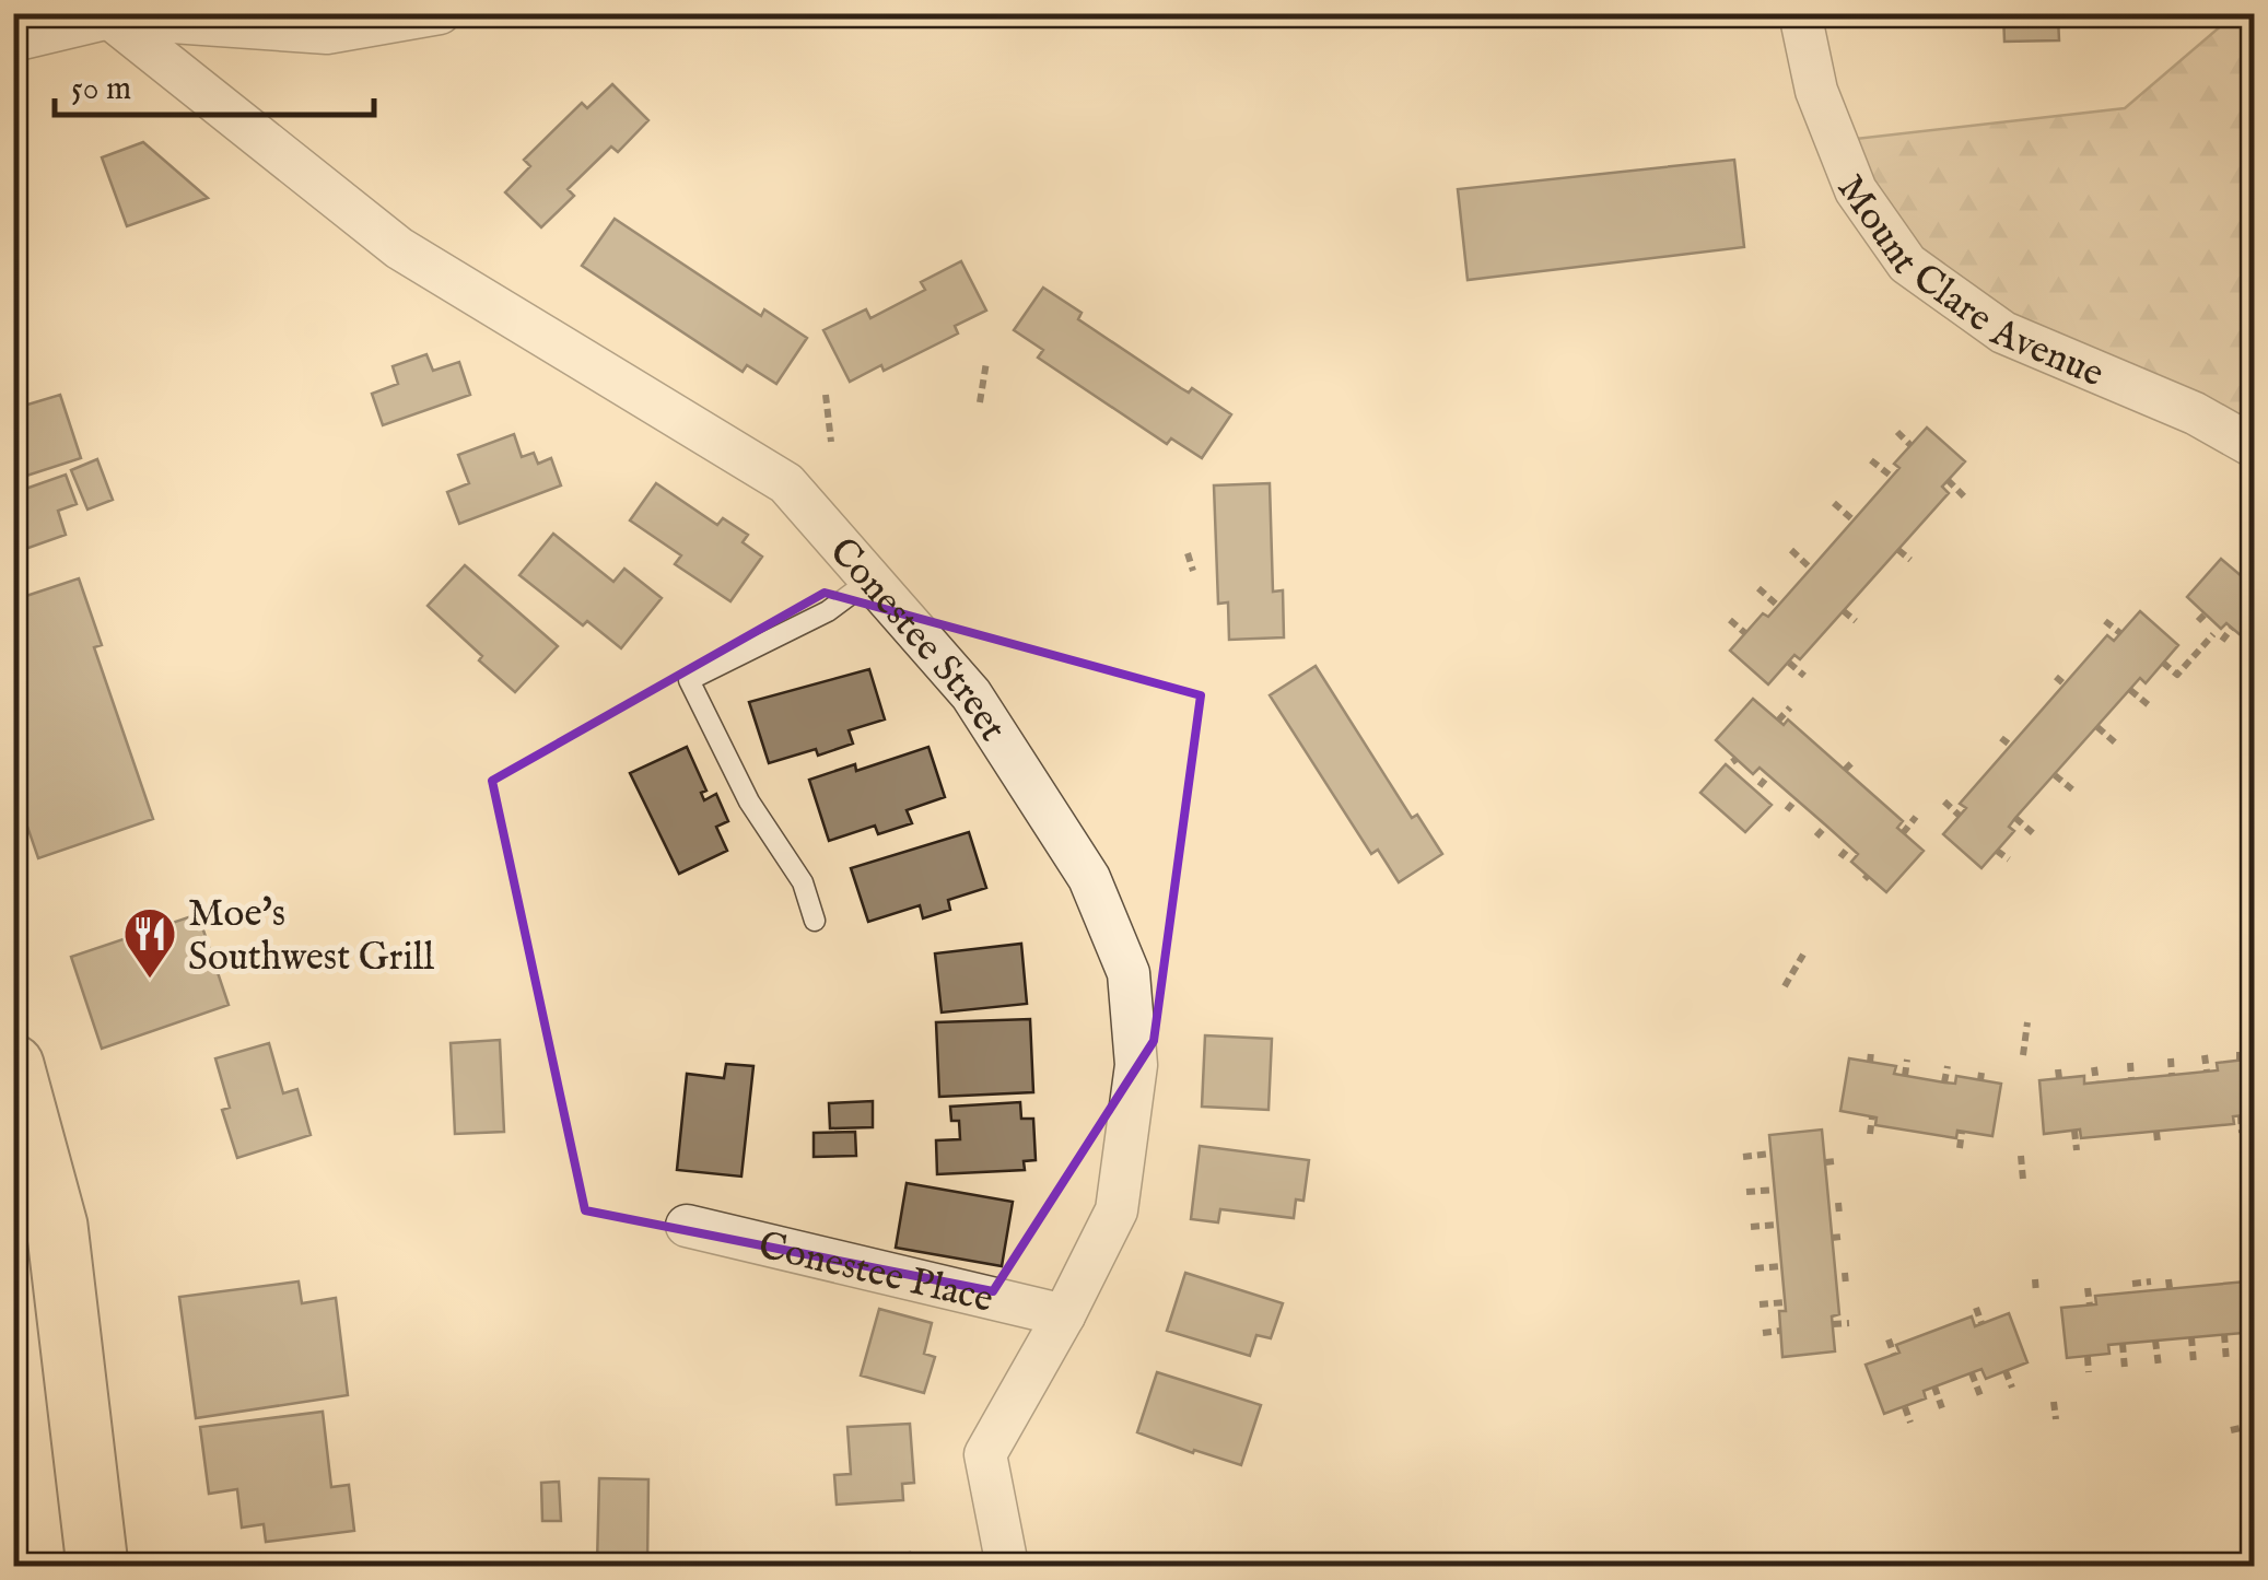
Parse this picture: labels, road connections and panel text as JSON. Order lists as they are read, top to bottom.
{
  "streets": {
    "street": ["Mount Clare Avenue", "Conestee Street", "Conestee Place"]
  },
  "crossings": [
    ["Conestee Street", "Conestee Place"]
  ],
  "places": {
    "restaurant": ["Moe's Southwest Grill"]
  },
  "scale_bar": "50 m"
}
